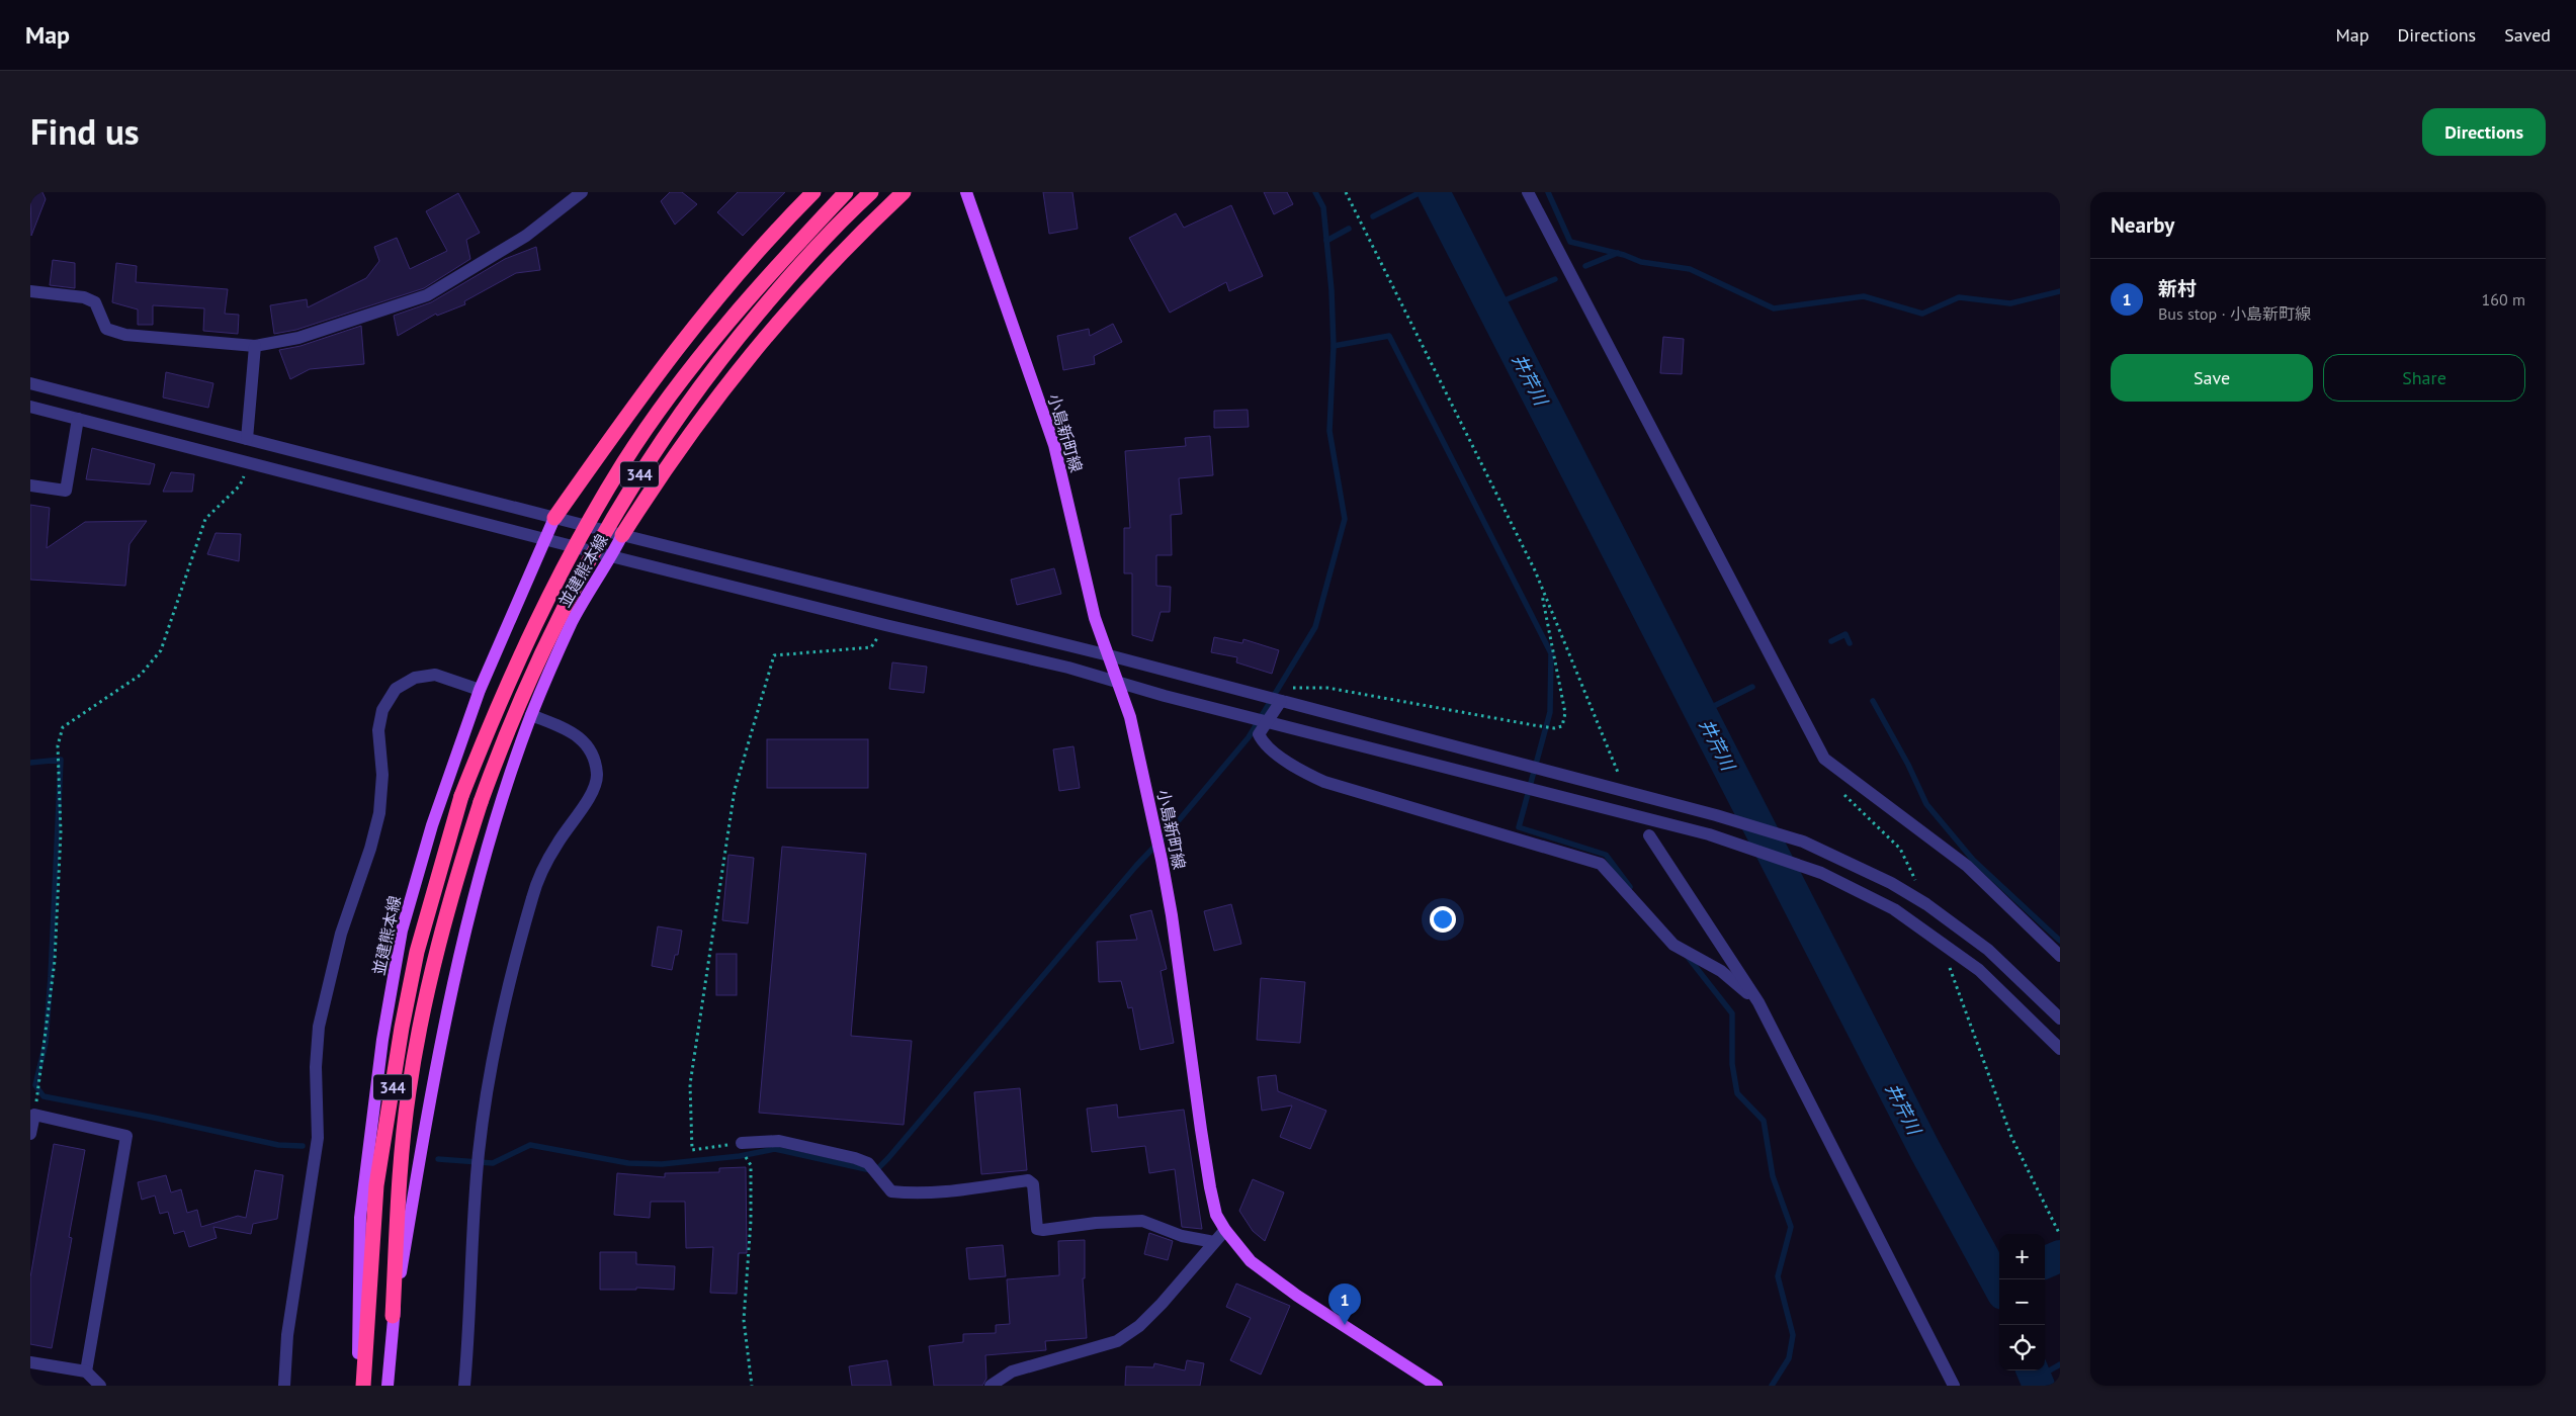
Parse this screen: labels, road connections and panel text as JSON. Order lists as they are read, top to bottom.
{
  "streets": {
    "highway": ["344"],
    "main road": ["小島新町線", "並建熊本線"]
  },
  "crossings": [
    ["344", "並建熊本線"]
  ],
  "water": ["井芹川"],
  "page": {
    "header": "Map",
    "nav": ["Map", "Directions", "Saved"],
    "title": "Find us",
    "buttons": [
      "Directions",
      ["Save", "Share"]
    ],
    "heading": "Nearby",
    "list": [
      {
        "mark": "1",
        "name": "新村",
        "note": "Bus stop · 小島新町線",
        "value": "160 m"
      }
    ],
    "map_buttons": ["+", "−"],
    "pins": "1"
  }
}
